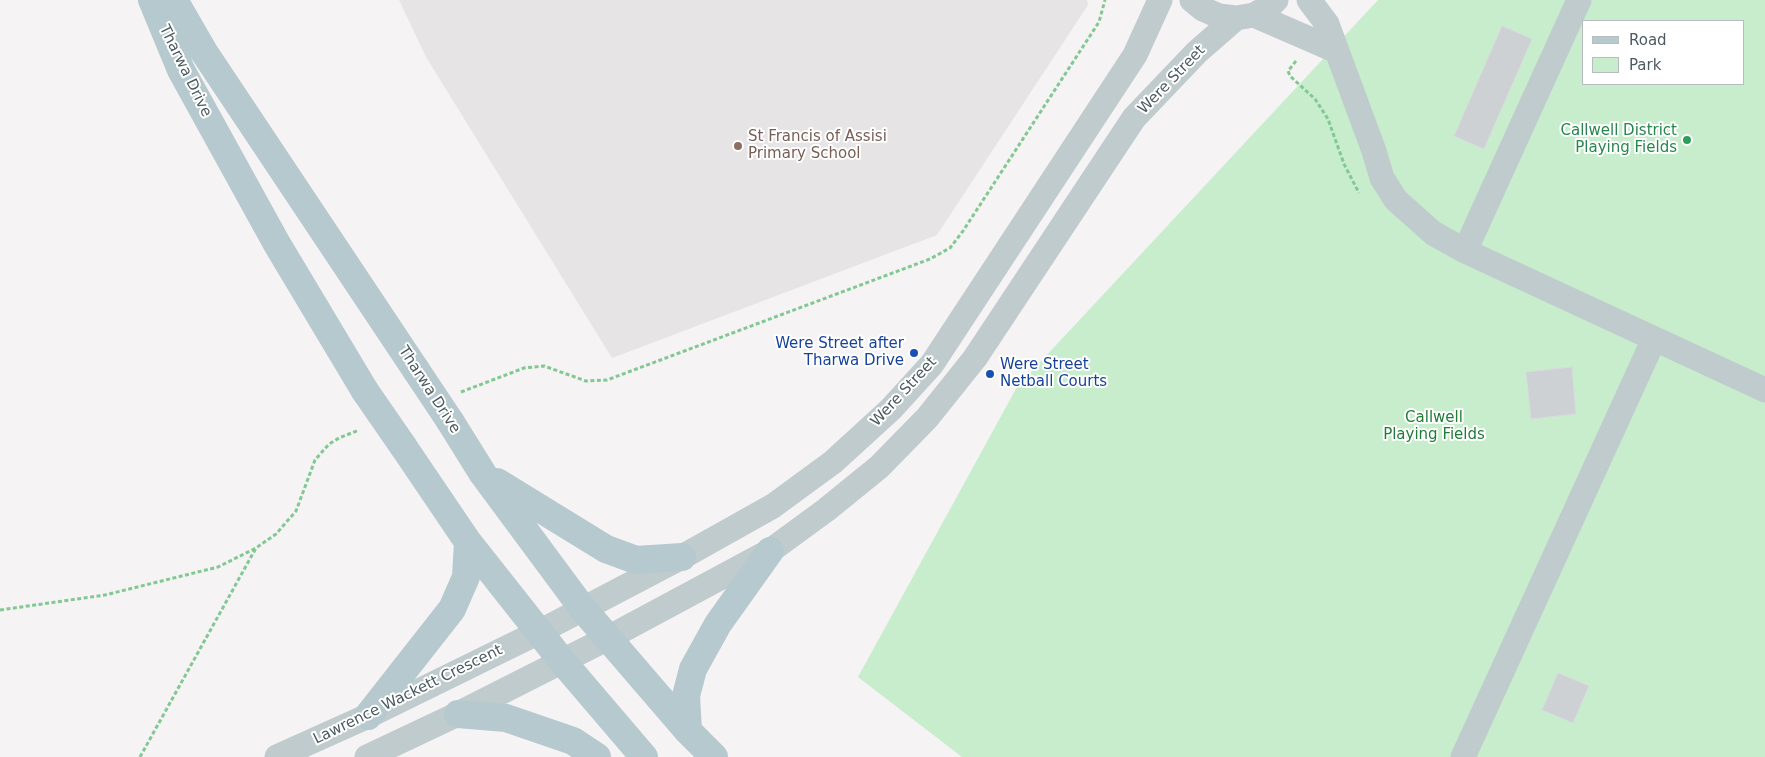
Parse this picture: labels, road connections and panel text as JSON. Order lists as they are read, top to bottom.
{
  "streets": {
    "main road": ["Tharwa Drive"],
    "street": ["Were Street", "Lawrence Wackett Crescent"]
  },
  "crossings": [
    ["Tharwa Drive", "Were Street"],
    ["Tharwa Drive", "Lawrence Wackett Crescent"],
    ["Were Street", "Lawrence Wackett Crescent"]
  ],
  "parks": ["Callwell Playing Fields"],
  "places": [
    "Callwell District Playing Fields",
    "St Francis of Assisi Primary School",
    "Were Street after Tharwa Drive",
    "Were Street Netball Courts"
  ],
  "legend": ["Road", "Park"]
}
